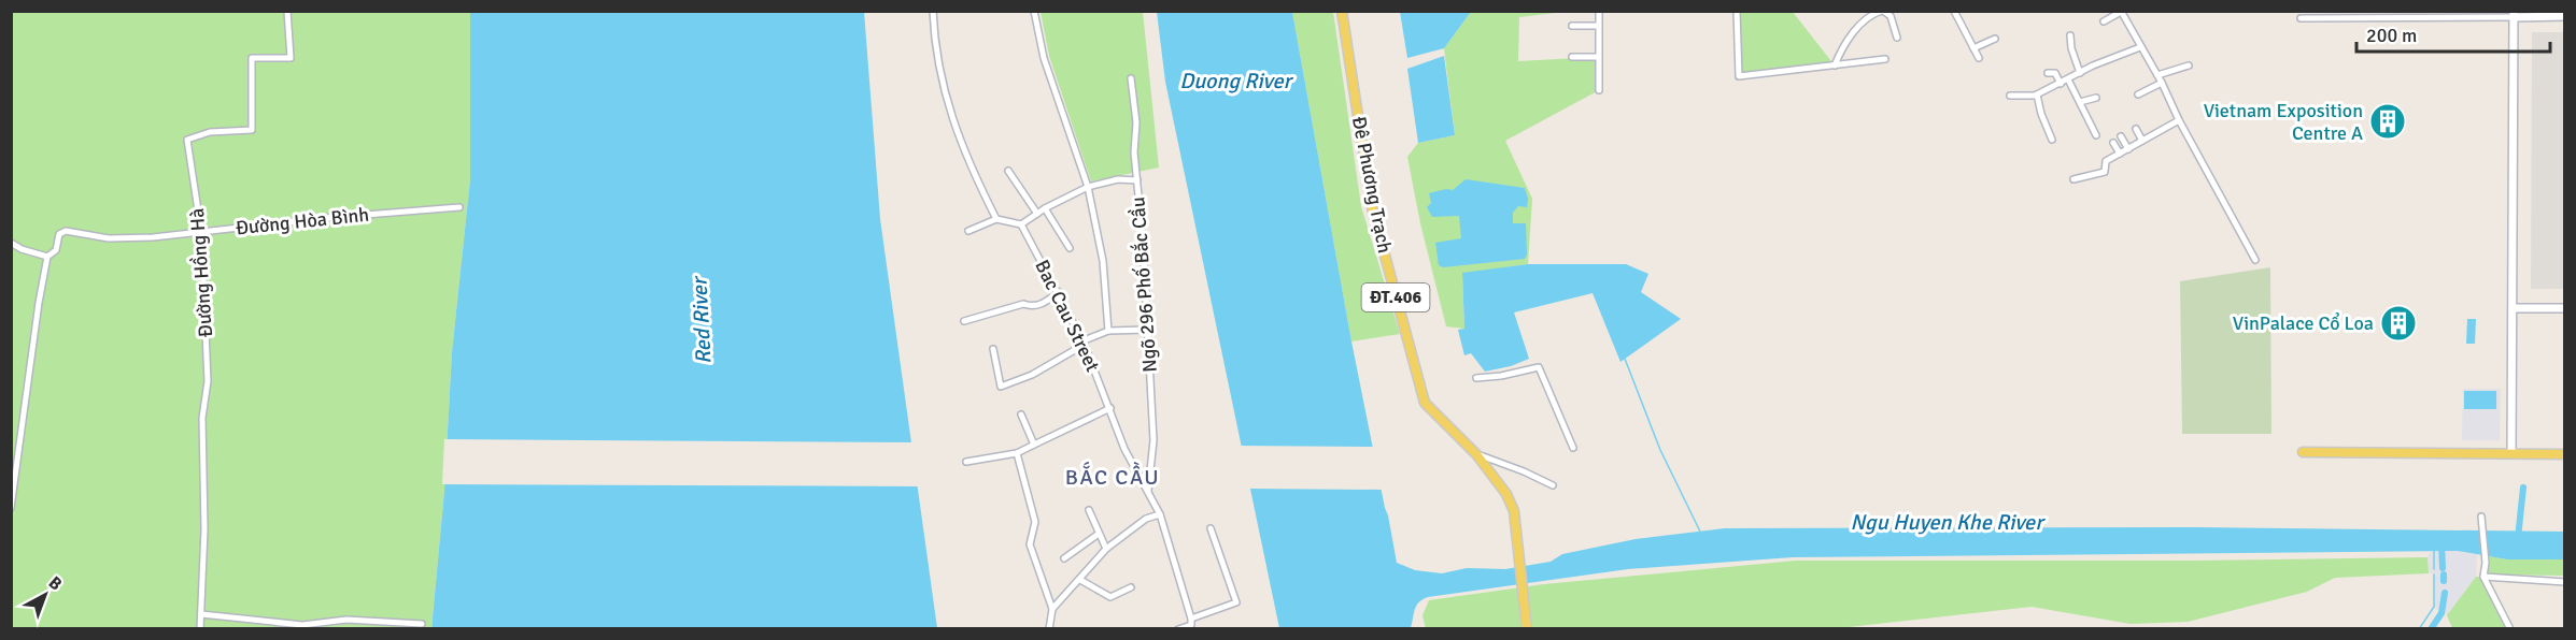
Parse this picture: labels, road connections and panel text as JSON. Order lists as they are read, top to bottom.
{
  "streets": {
    "main road": ["Đê Phương Trạch", "ĐT.406"],
    "street": [
      "Đường Hòa Bình",
      "Đường Hồng Hà",
      "Ngõ 296 Phố Bắc Cầu",
      "Bac Cau Street"
    ]
  },
  "crossings": [
    ["Đường Hòa Bình", "Đường Hồng Hà"],
    ["Ngõ 296 Phố Bắc Cầu", "Bac Cau Street"]
  ],
  "districts": ["BẮC CẦU"],
  "water": ["Duong River", "Red River", "Ngu Huyen Khe River"],
  "places": {
    "building": ["Vietnam Exposition Centre A", "VinPalace Cổ Loa"]
  },
  "scale_bar": "200 m",
  "north": "top right"
}
